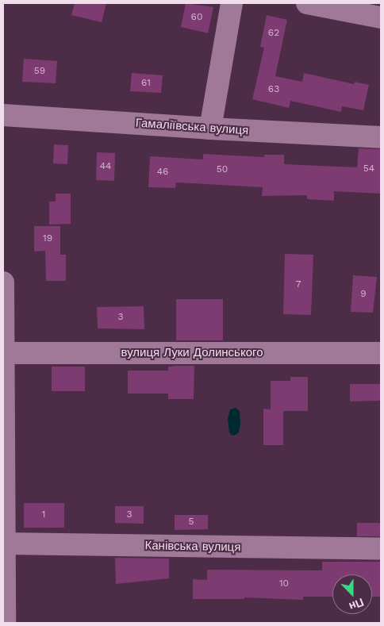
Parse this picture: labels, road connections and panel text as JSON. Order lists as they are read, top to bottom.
{
  "streets": {
    "street": ["Гамаліївська вулиця", "вулиця Луки Долинського", "Канівська вулиця"]
  },
  "house_numbers": [
    "60",
    "62",
    "59",
    "61",
    "63",
    "44",
    "54",
    "50",
    "46",
    "19",
    "7",
    "9",
    "3",
    "1",
    "3",
    "5",
    "10"
  ],
  "north": "bottom"
}
